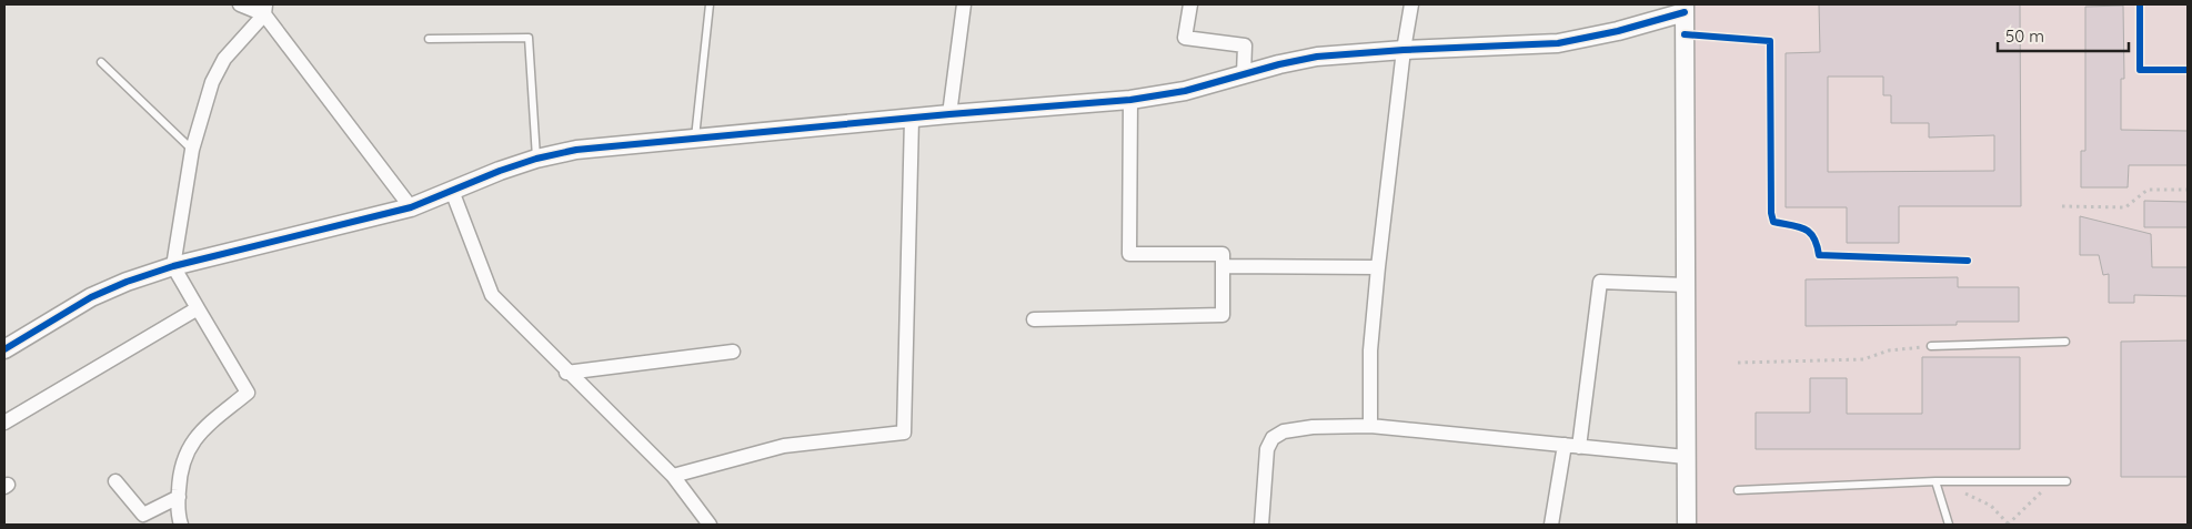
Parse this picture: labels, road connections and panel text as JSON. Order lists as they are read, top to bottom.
{
  "scale_bar": "50 m"
}
